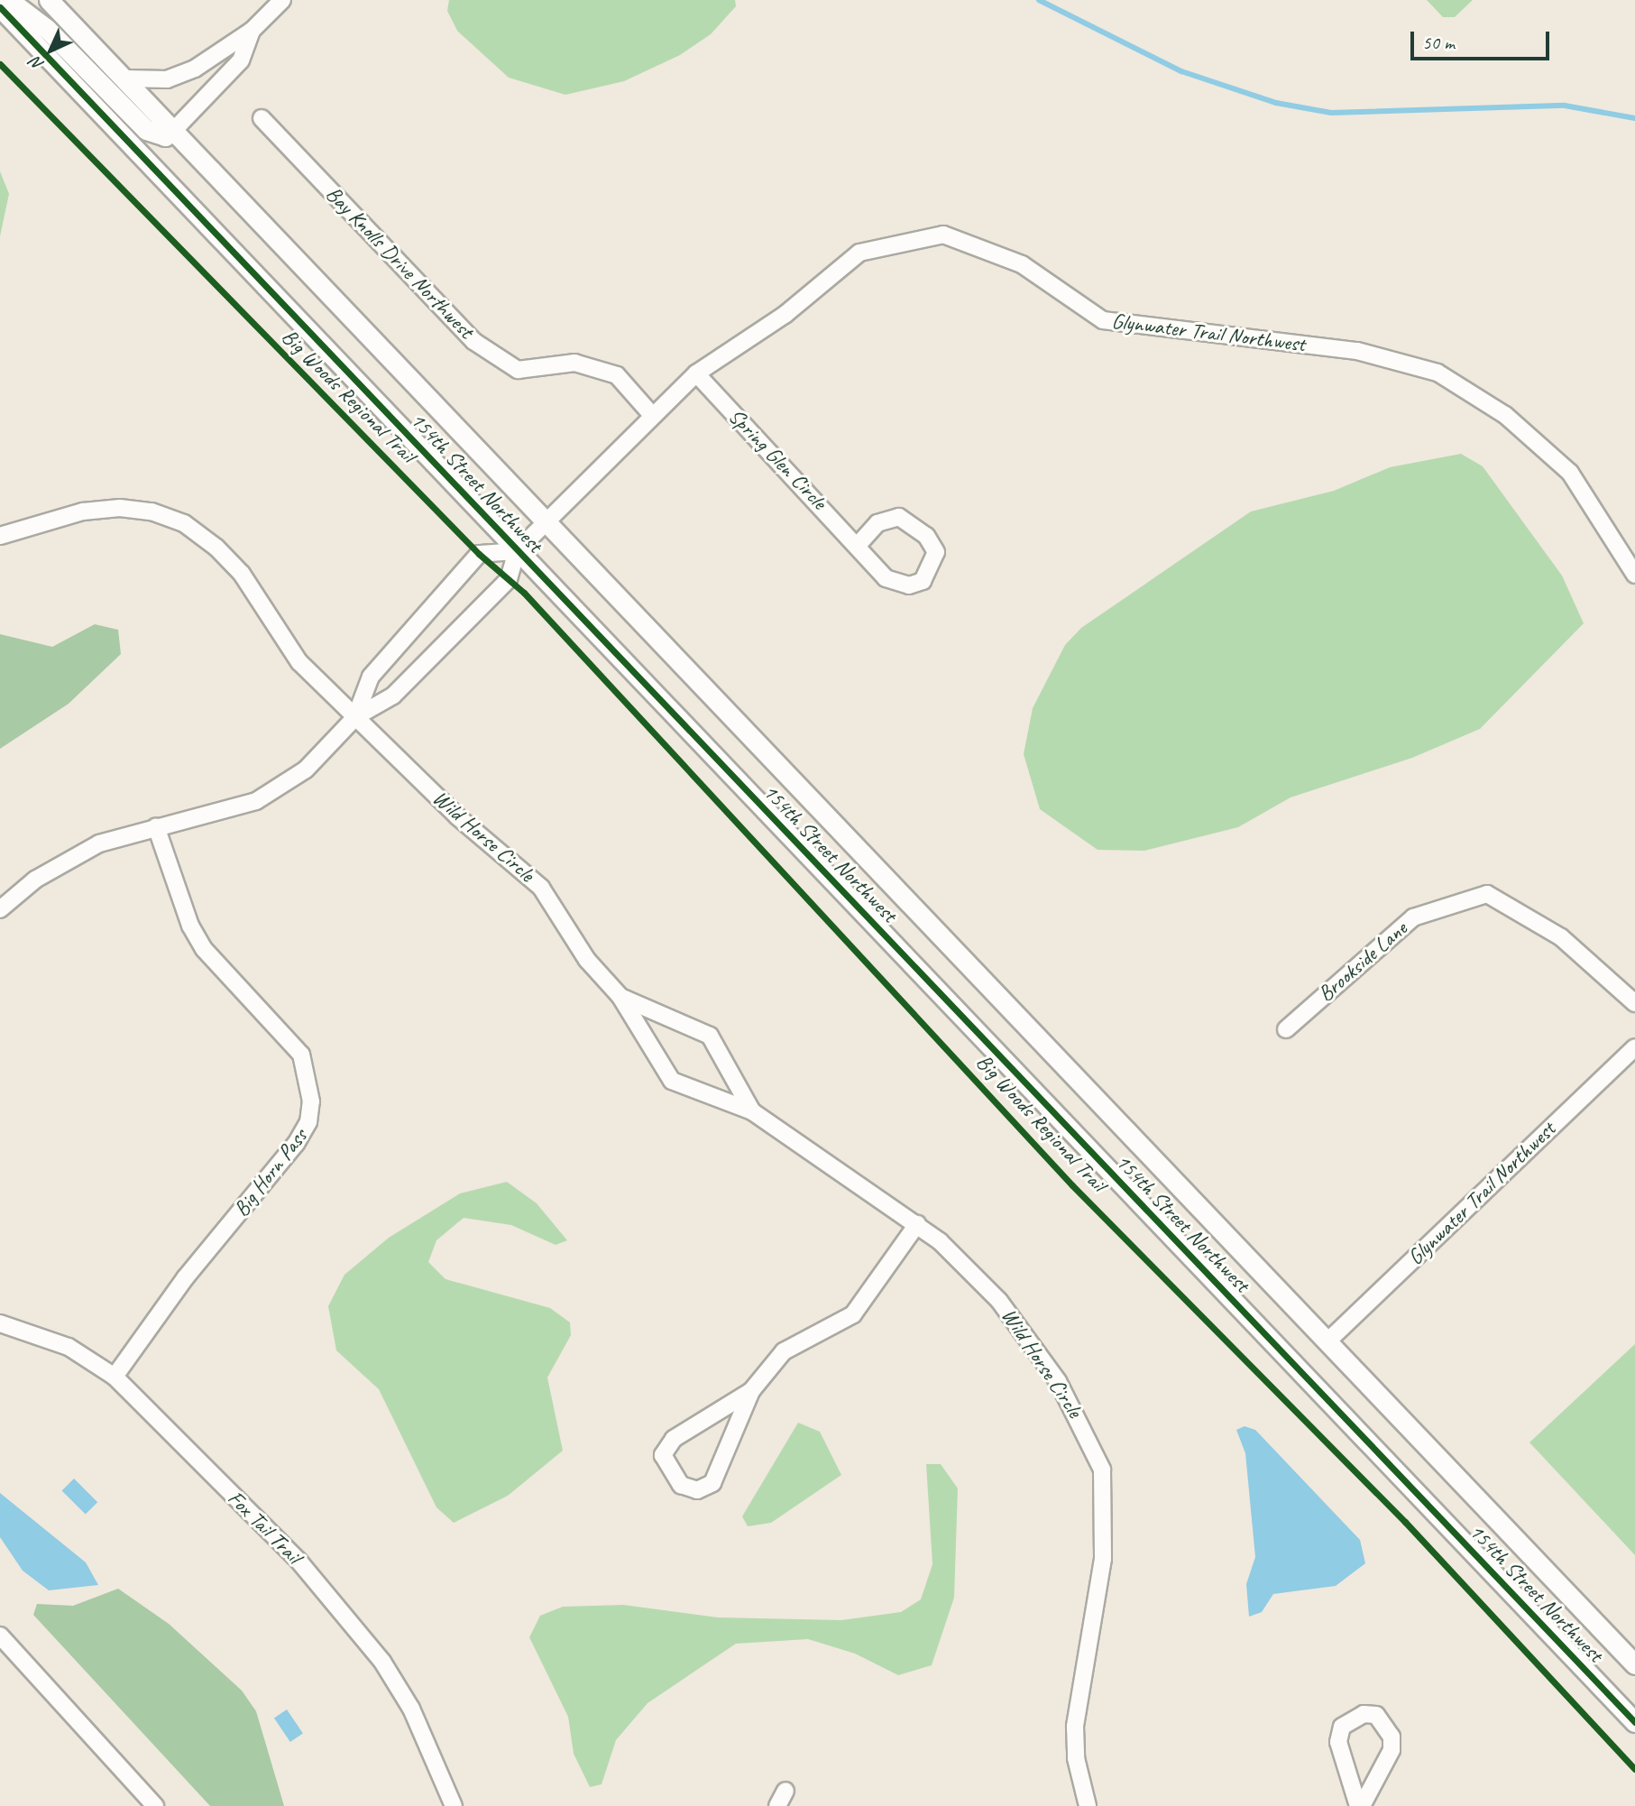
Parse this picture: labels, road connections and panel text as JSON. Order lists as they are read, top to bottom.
{
  "streets": {
    "street": [
      "Bay Knolls Drive Northwest",
      "Glynwater Trail Northwest",
      "Spring Glen Circle",
      "154th Street Northwest",
      "Wild Horse Circle",
      "Brookside Lane",
      "Big Horn Pass",
      "Fox Tail Trail"
    ],
    "cycle path": ["Big Woods Regional Trail"]
  },
  "crossings": [
    ["Bay Knolls Drive Northwest", "Glynwater Trail Northwest"],
    ["Glynwater Trail Northwest", "Spring Glen Circle"],
    ["Glynwater Trail Northwest", "154th Street Northwest"],
    ["Big Horn Pass", "Fox Tail Trail"]
  ],
  "scale_bar": "50 m",
  "north": "bottom left"
}
